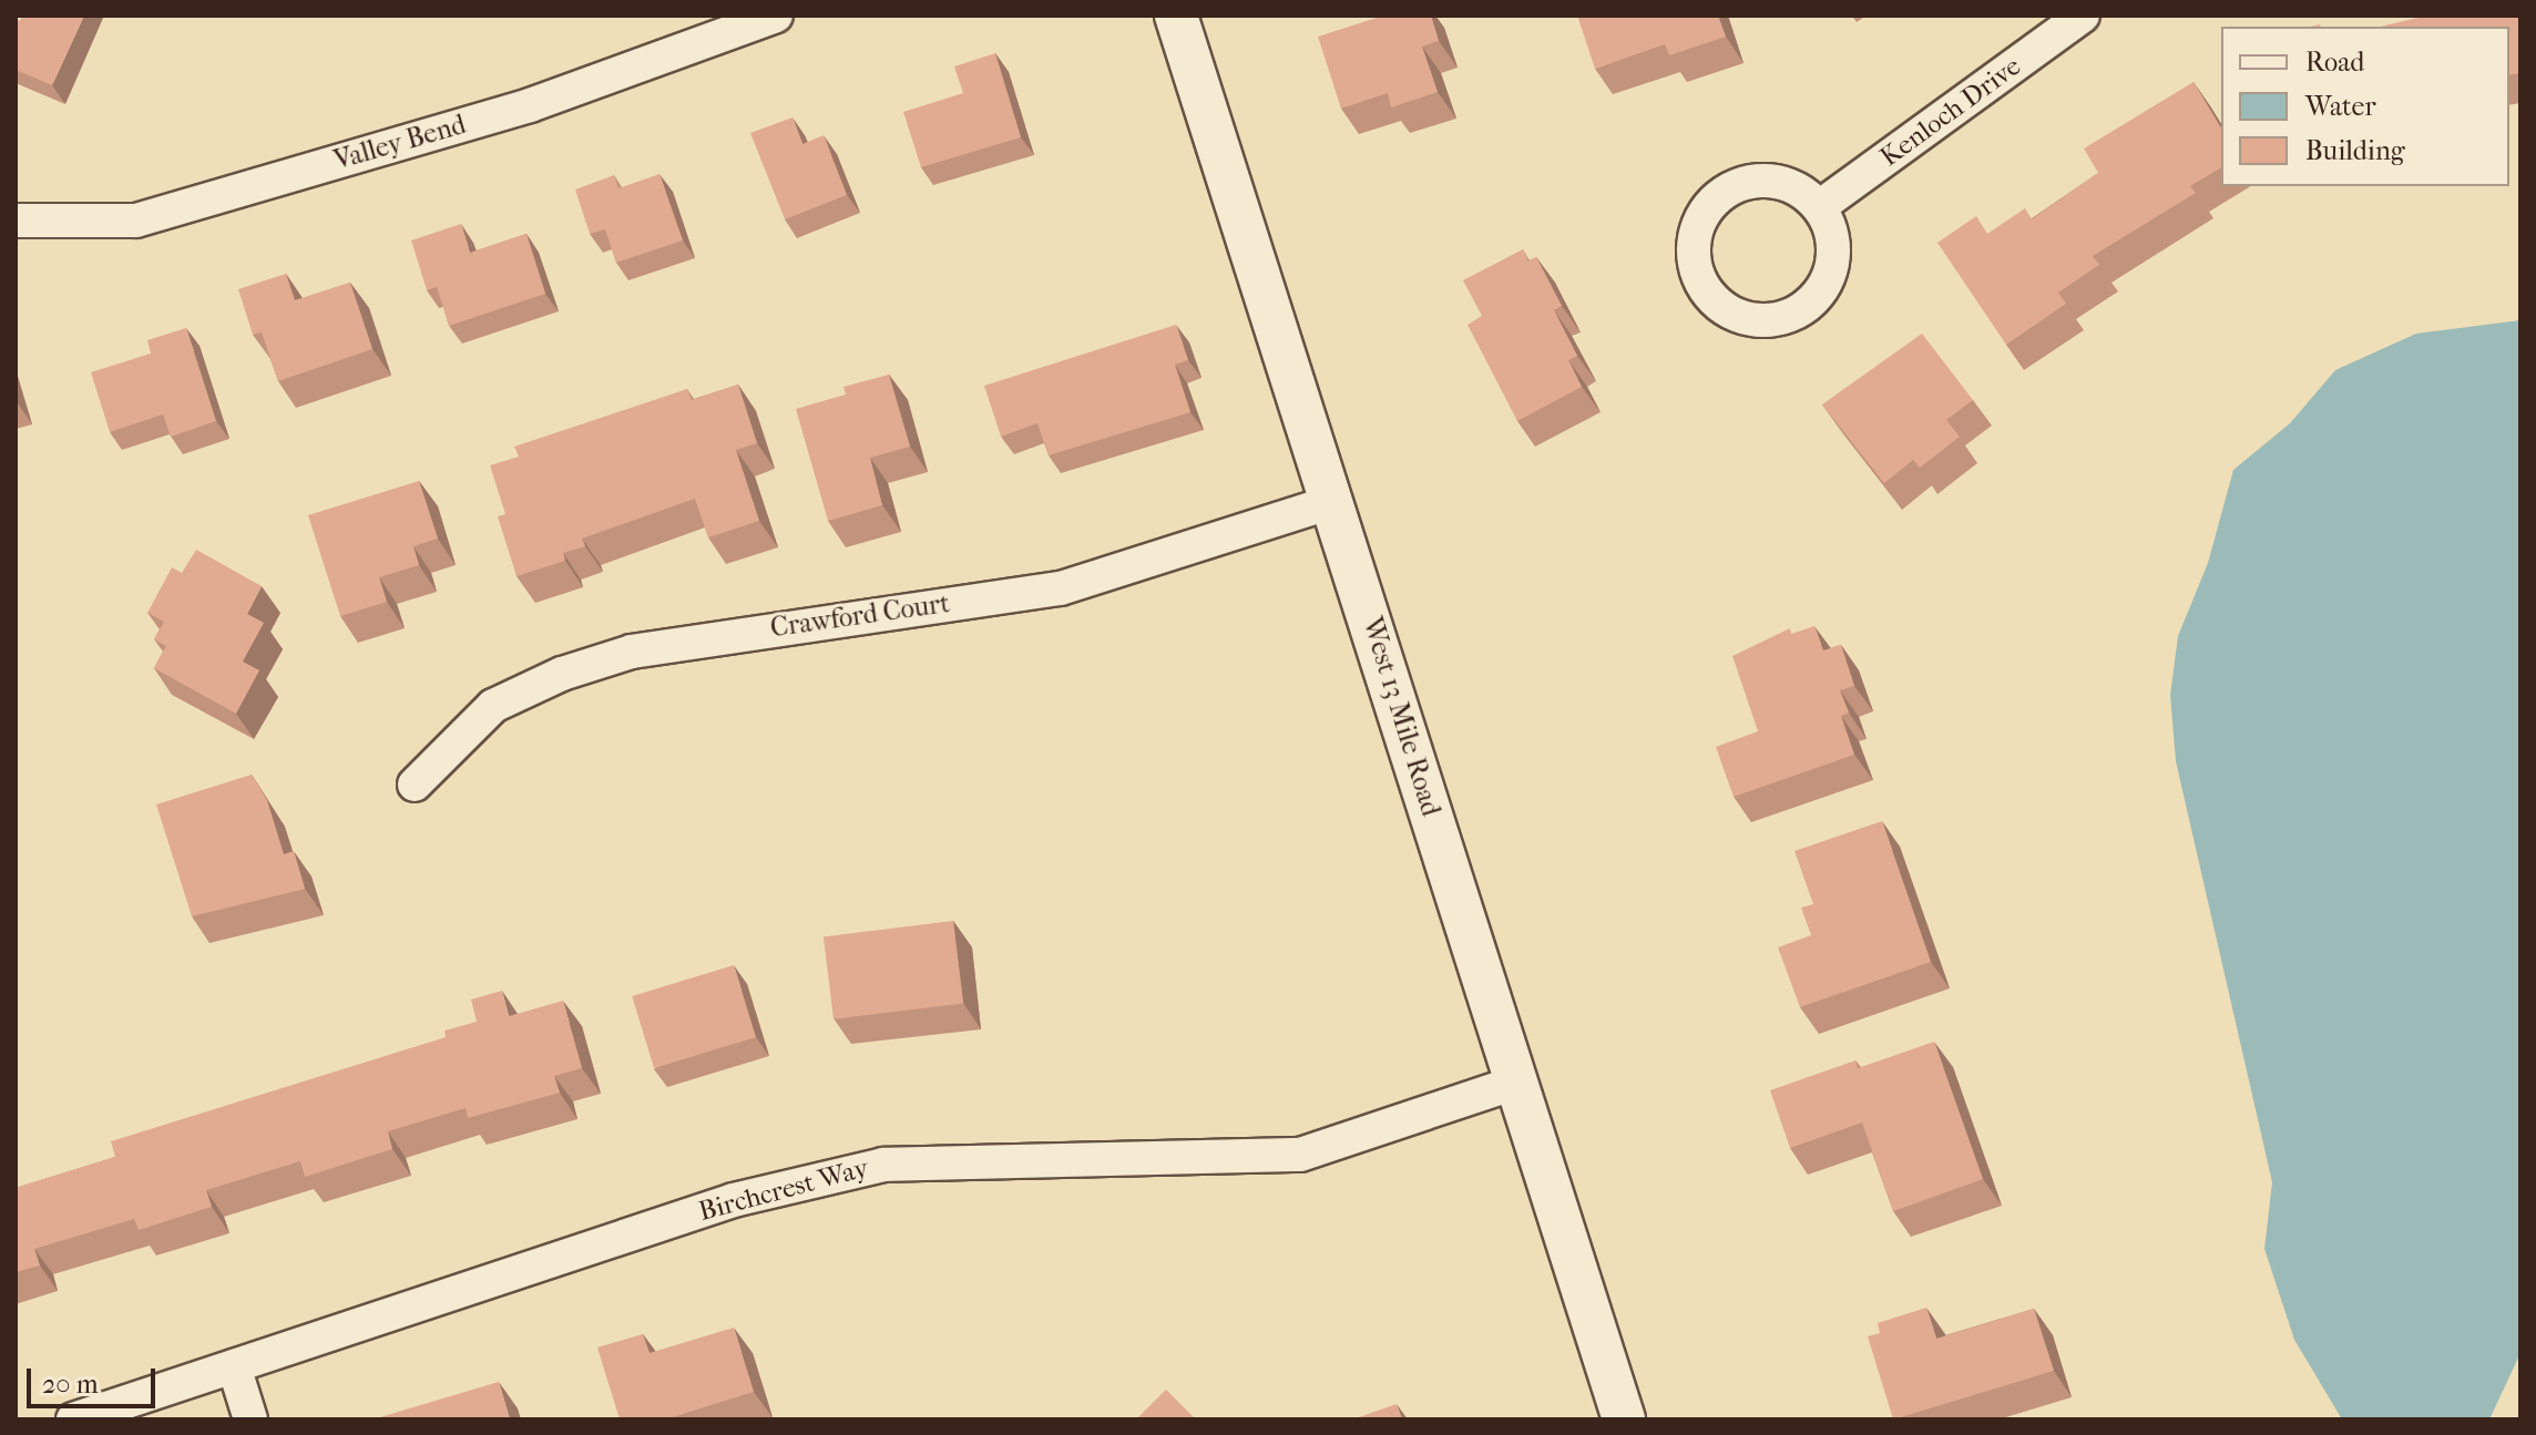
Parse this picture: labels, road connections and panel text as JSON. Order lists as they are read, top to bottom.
{
  "streets": {
    "street": [
      "Kenloch Drive",
      "Valley Bend",
      "Crawford Court",
      "West 13 Mile Road",
      "Birchcrest Way"
    ]
  },
  "crossings": [
    ["Crawford Court", "West 13 Mile Road"],
    ["West 13 Mile Road", "Birchcrest Way"]
  ],
  "legend": ["Road", "Water", "Building"],
  "scale_bar": "20 m"
}
